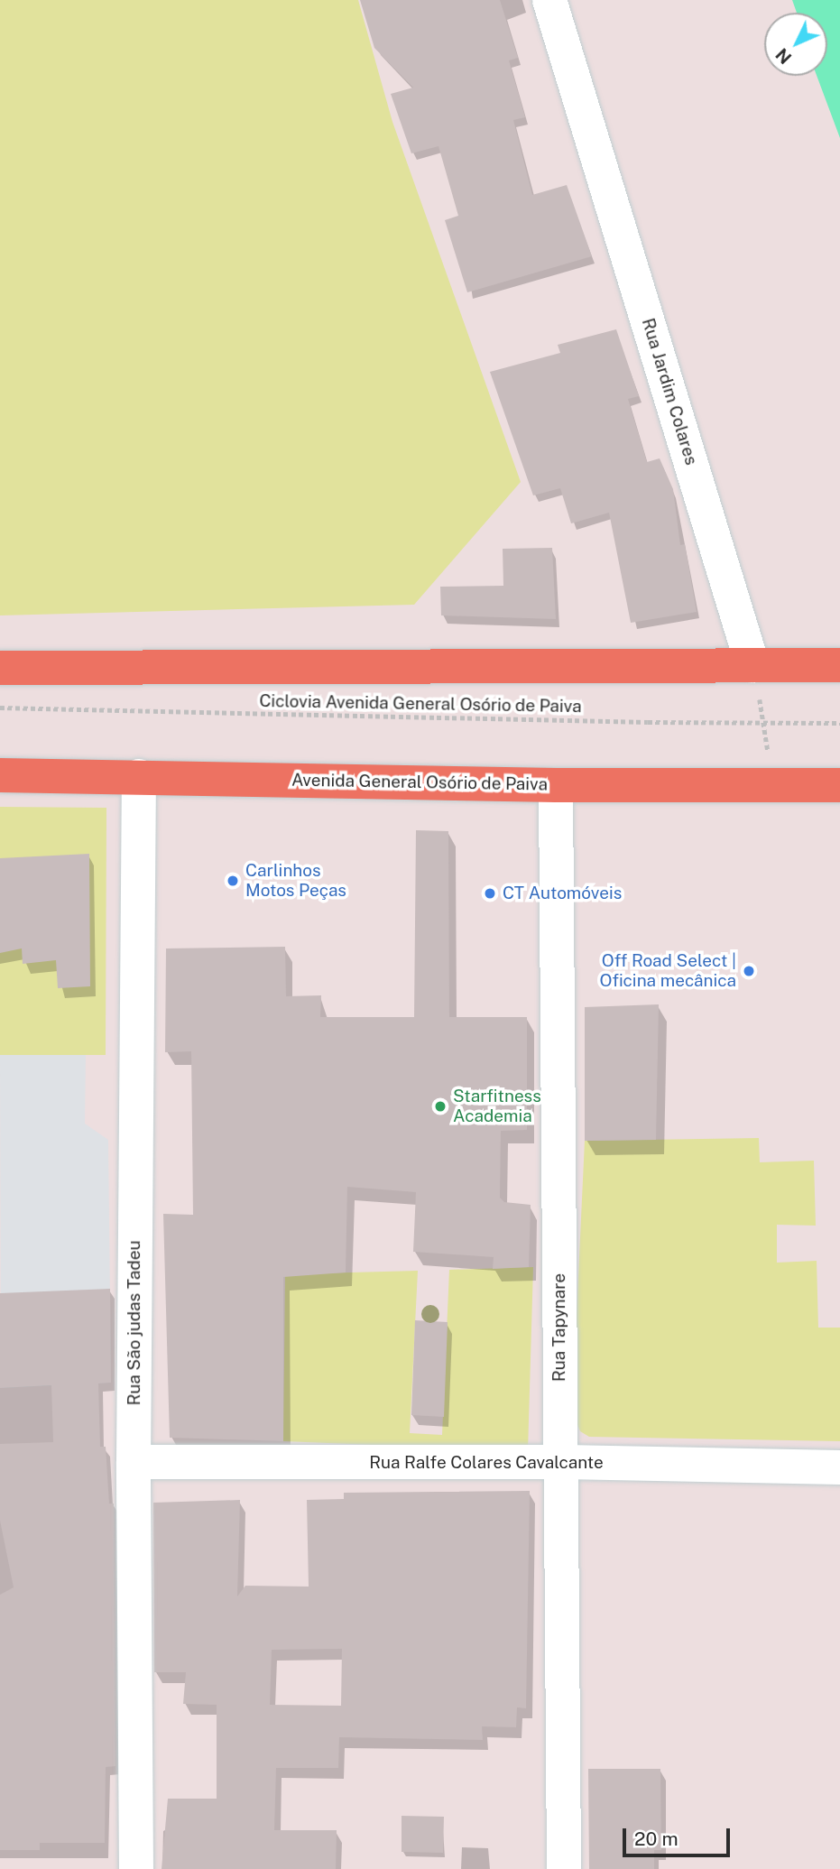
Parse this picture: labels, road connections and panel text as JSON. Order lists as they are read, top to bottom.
{
  "streets": {
    "main road": ["Avenida General Osório de Paiva"],
    "street": [
      "Rua Jardim Colares",
      "Rua São judas Tadeu",
      "Rua Tapynare",
      "Rua Ralfe Colares Cavalcante"
    ],
    "path": ["Ciclovia Avenida General Osório de Paiva"]
  },
  "crossings": [
    ["Avenida General Osório de Paiva", "Rua São judas Tadeu"],
    ["Avenida General Osório de Paiva", "Rua Tapynare"],
    ["Rua São judas Tadeu", "Rua Ralfe Colares Cavalcante"],
    ["Rua Tapynare", "Rua Ralfe Colares Cavalcante"]
  ],
  "places": [
    "Carlinhos Motos Peças",
    "CT Automóveis",
    "Off Road Select | Oficina mecânica",
    "Starfitness Academia"
  ],
  "scale_bar": "20 m",
  "north": "bottom left"
}
